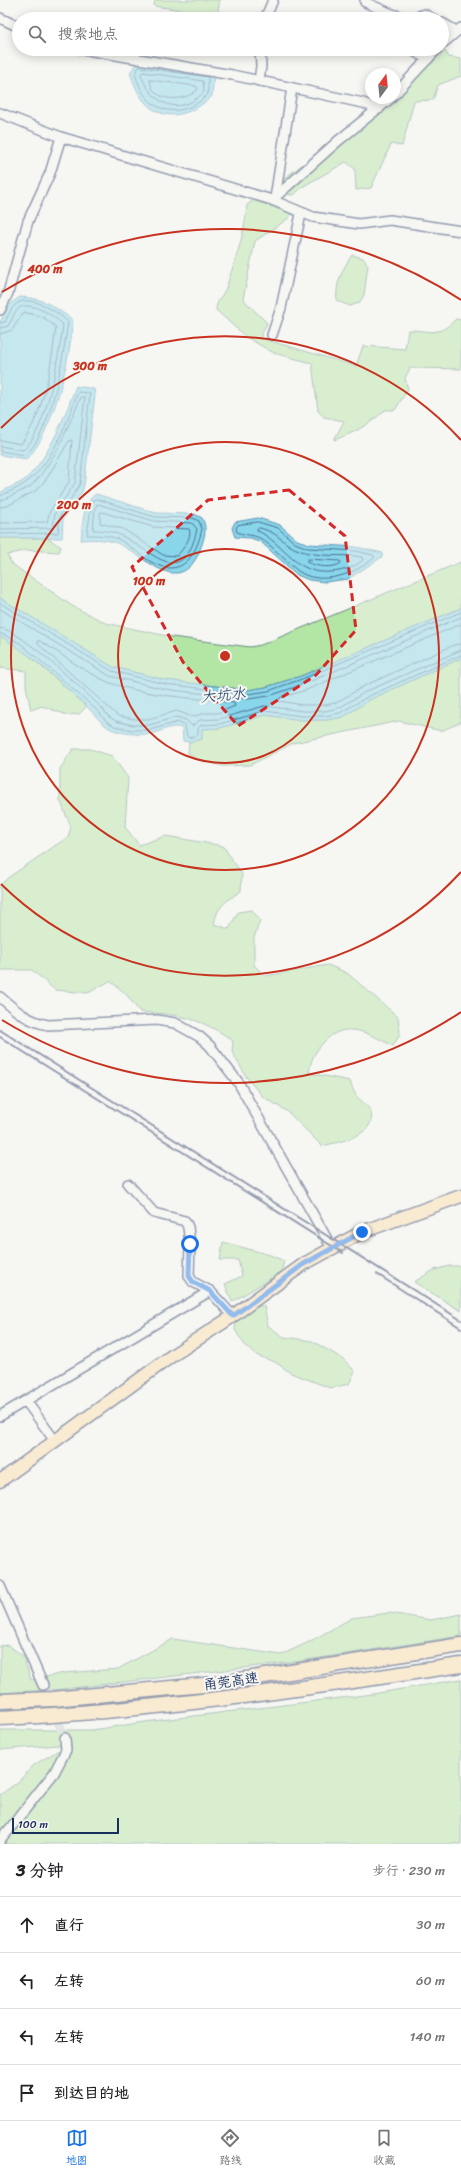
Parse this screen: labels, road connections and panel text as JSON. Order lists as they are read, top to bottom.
{
  "streets": {
    "highway": ["甬莞高速"]
  },
  "water": ["大坑水"],
  "scale_bar": "100 m",
  "north": "top",
  "page": {
    "search": "搜索地点",
    "scale": "100 m",
    "heading": ["3 分钟", "步行 · 230 m"],
    "list": [
      ["直行", "30 m"],
      ["左转", "60 m"],
      ["左转", "140 m"],
      "到达目的地"
    ],
    "nav": ["地图", "路线", "收藏"]
  },
  "rings": [
    "400 m",
    "300 m",
    "200 m",
    "100 m"
  ]
}
